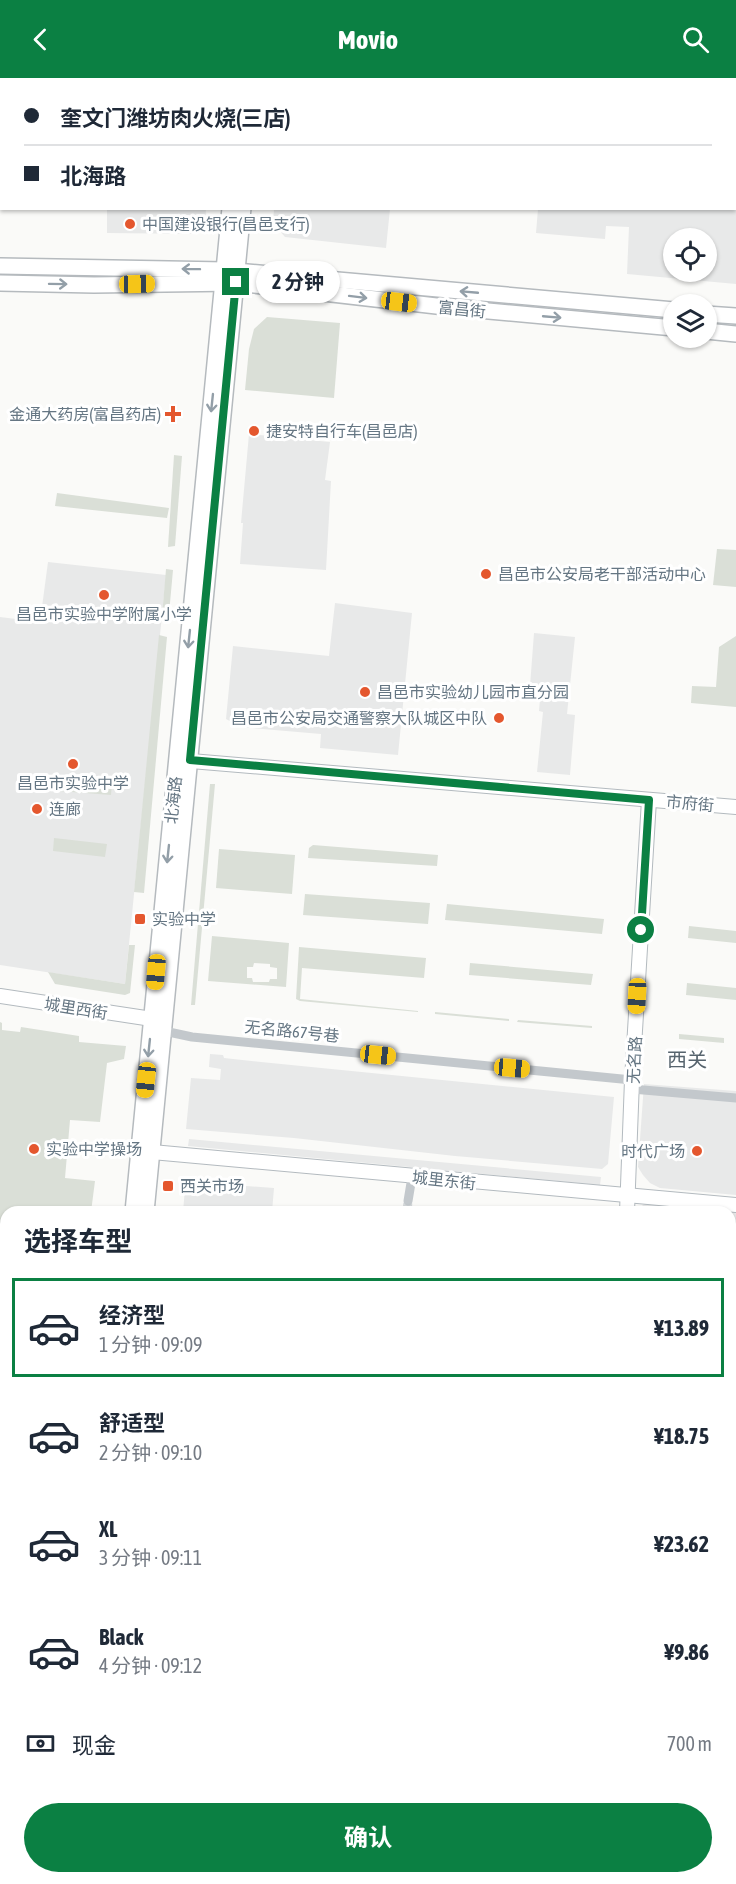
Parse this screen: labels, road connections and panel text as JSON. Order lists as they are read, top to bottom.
{
  "streets": {
    "main road": ["富昌街", "北海路"],
    "street": [
      "市府街",
      "城里西街",
      "无名路67号巷",
      "无名路",
      "城里东街"
    ]
  },
  "crossings": [
    ["富昌街", "北海路"],
    ["北海路", "市府街"],
    ["北海路", "城里西街"],
    ["北海路", "无名路67号巷"],
    ["北海路", "城里东街"],
    ["市府街", "无名路"],
    ["无名路67号巷", "无名路"],
    ["无名路", "城里东街"]
  ],
  "districts": ["西关"],
  "places": {
    "other": [
      "中国建设银行(昌邑支行)",
      "捷安特自行车(昌邑店)",
      "昌邑市公安局老干部活动中心",
      "昌邑市实验中学附属小学",
      "昌邑市实验幼儿园市直分园",
      "昌邑市公安局交通警察大队城区中队",
      "昌邑市实验中学",
      "连廊",
      "实验中学操场",
      "时代广场"
    ],
    "health": ["金通大药房(富昌药店)"],
    "transit": ["实验中学", "西关市场"]
  },
  "page": {
    "header": "Movio",
    "banner": ["奎文门潍坊肉火烧(三店)", "北海路"],
    "bubble": "2 分钟",
    "heading": "选择车型",
    "list": [
      {
        "name": "经济型",
        "note": "1 分钟 · 09:09",
        "value": "¥13.89"
      },
      {
        "name": "舒适型",
        "note": "2 分钟 · 09:10",
        "value": "¥18.75"
      },
      {
        "name": "XL",
        "note": "3 分钟 · 09:11",
        "value": "¥23.62"
      },
      {
        "name": "Black",
        "note": "4 分钟 · 09:12",
        "value": "¥9.86"
      }
    ],
    "pay": ["现金", "700 m"],
    "buttons": "确认"
  }
}
